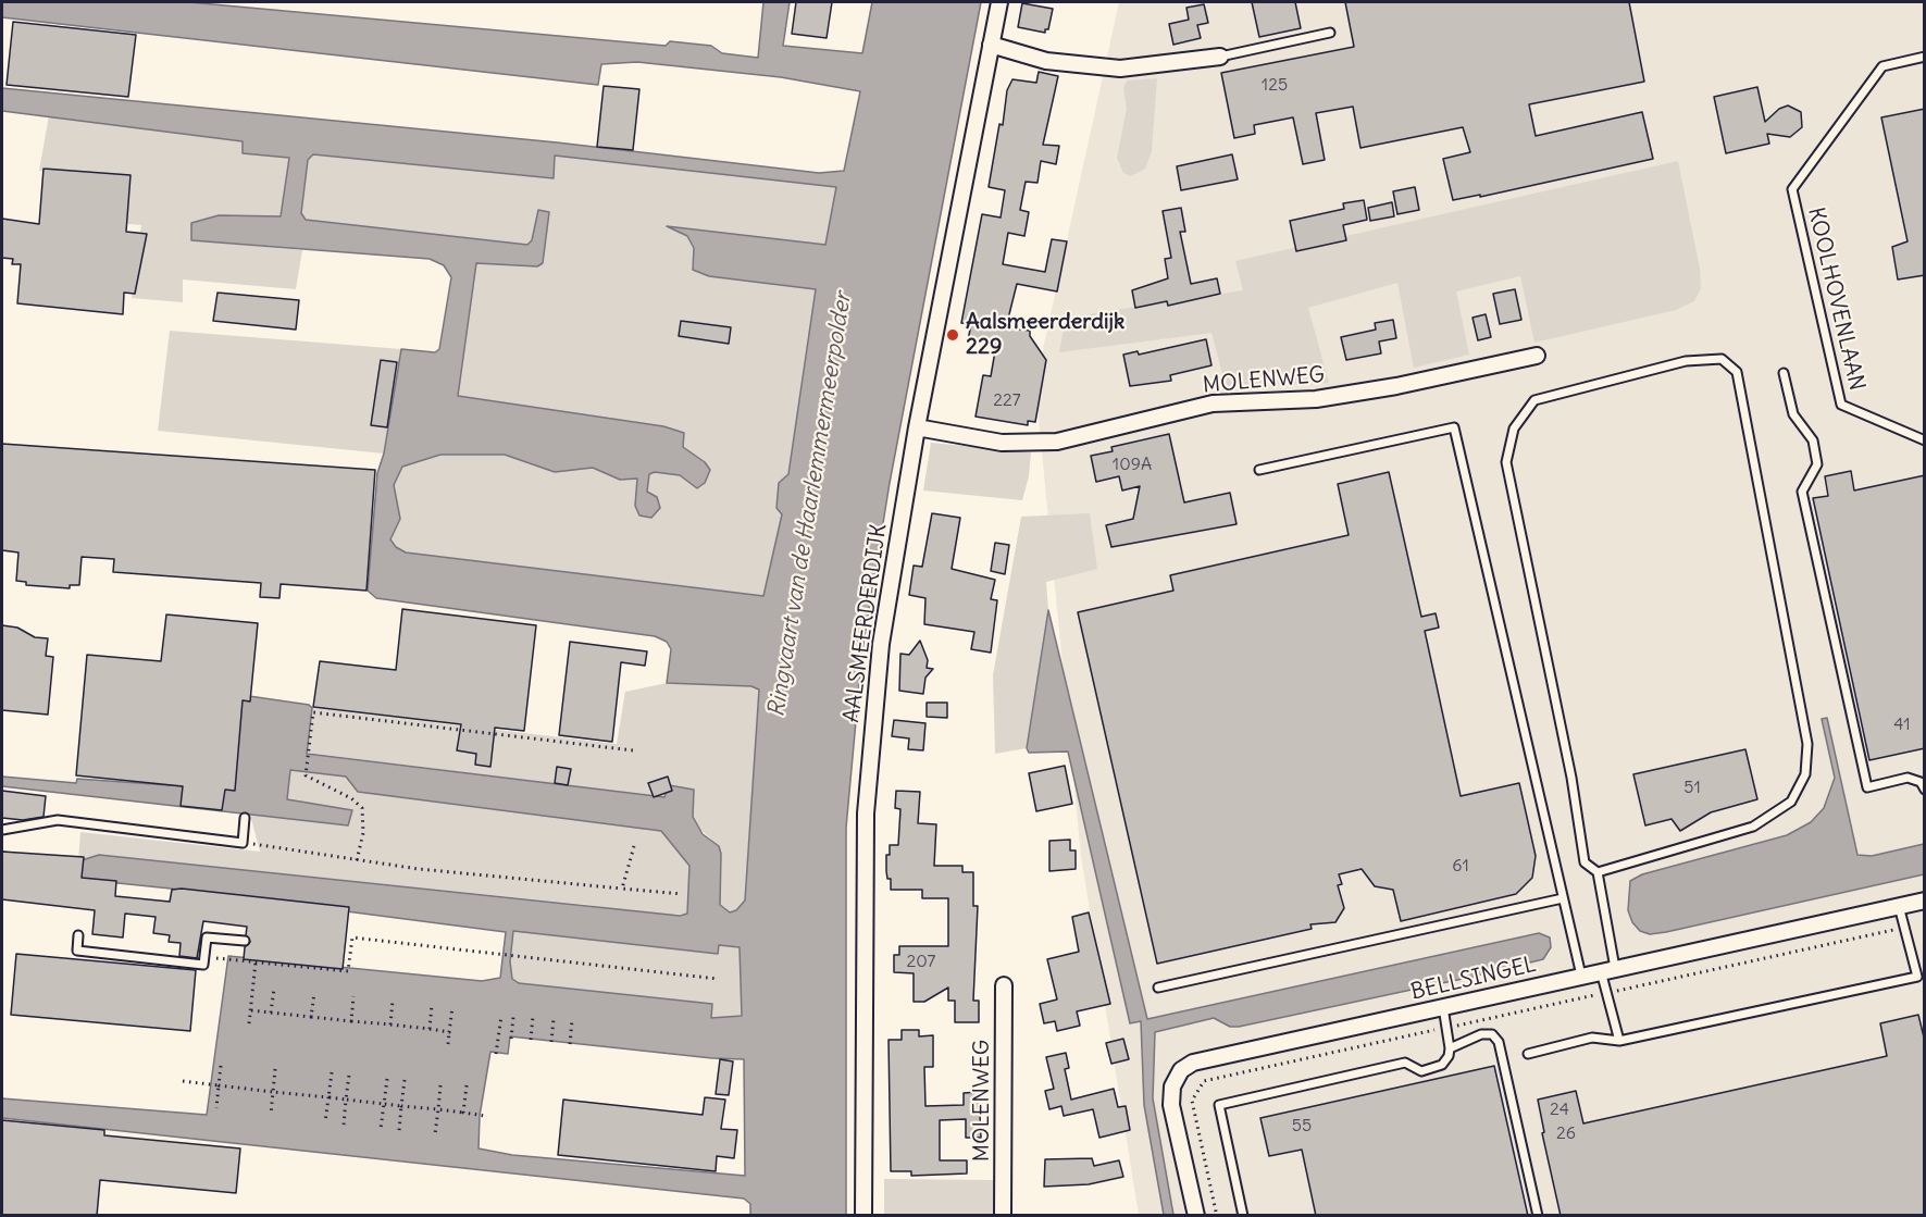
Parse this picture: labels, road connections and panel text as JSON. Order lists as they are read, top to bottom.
{
  "streets": {
    "street": ["MOLENWEG", "AALSMEERDERDIJK", "BELLSINGEL"],
    "lane": ["KOOLHOVENLAAN"]
  },
  "crossings": [
    ["MOLENWEG", "AALSMEERDERDIJK"]
  ],
  "water": ["Ringvaart van de Haarlemmermeerpolder"],
  "places": ["Aalsmeerderdijk 229"],
  "house_numbers": [
    "125",
    "227",
    "109A",
    "41",
    "51",
    "61",
    "207",
    "24",
    "55",
    "26"
  ]
}
